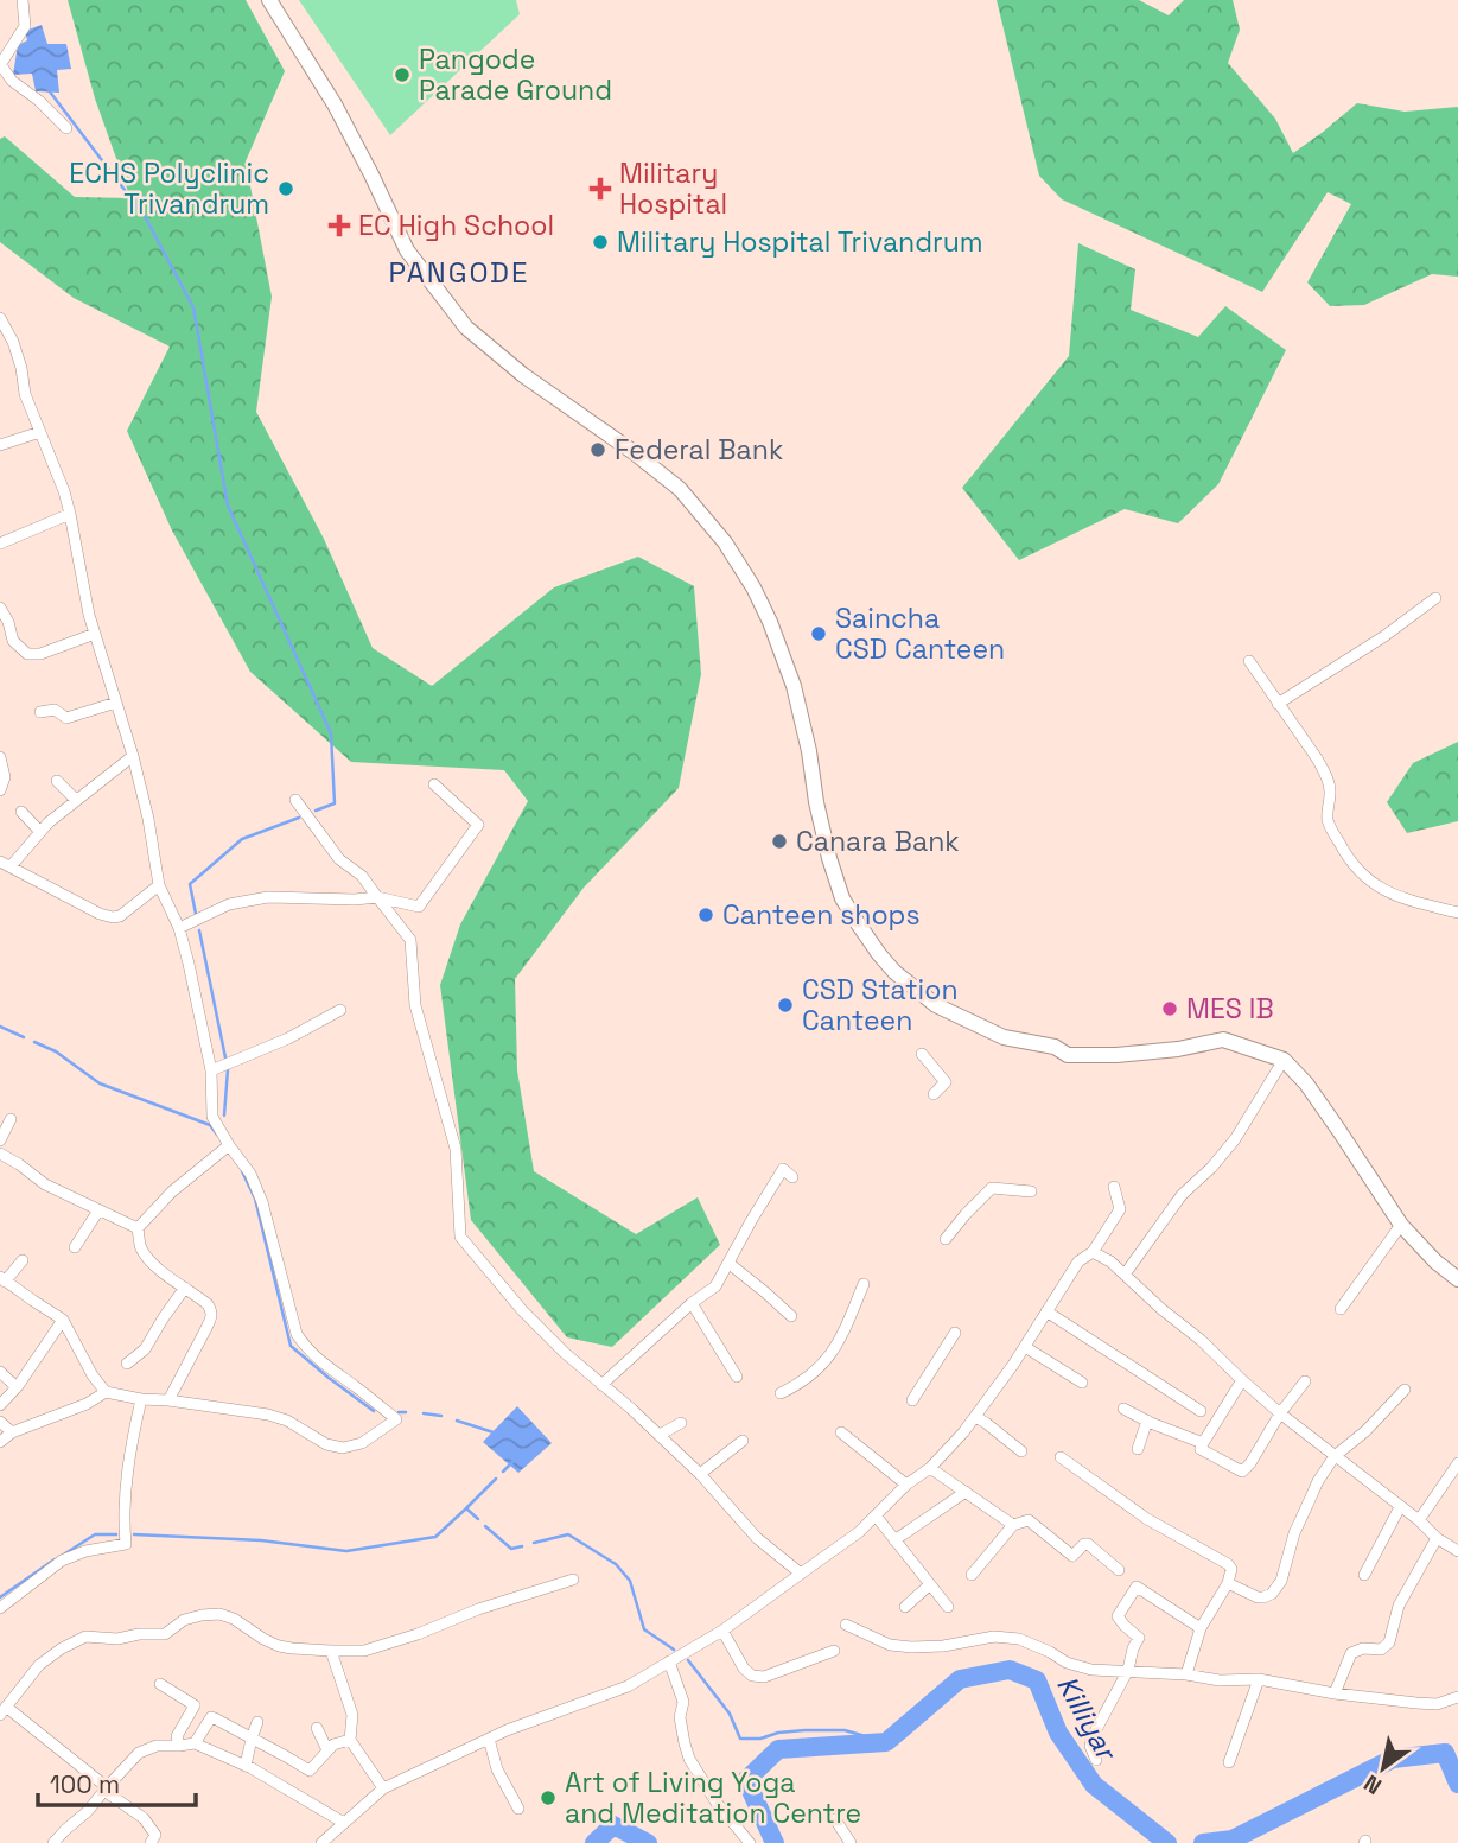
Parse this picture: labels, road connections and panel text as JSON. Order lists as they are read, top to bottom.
{
  "districts": ["PANGODE"],
  "water": ["Killiyar"],
  "places": {
    "other": [
      "Pangode Parade Ground",
      "ECHS Polyclinic Trivandrum",
      "Military Hospital Trivandrum",
      "Federal Bank",
      "Saincha CSD Canteen",
      "Canara Bank",
      "Canteen shops",
      "CSD Station Canteen",
      "MES IB",
      "Art of Living Yoga and Meditation Centre"
    ],
    "health": ["Military Hospital", "EC High School"]
  },
  "scale_bar": "100 m",
  "north": "bottom left"
}
